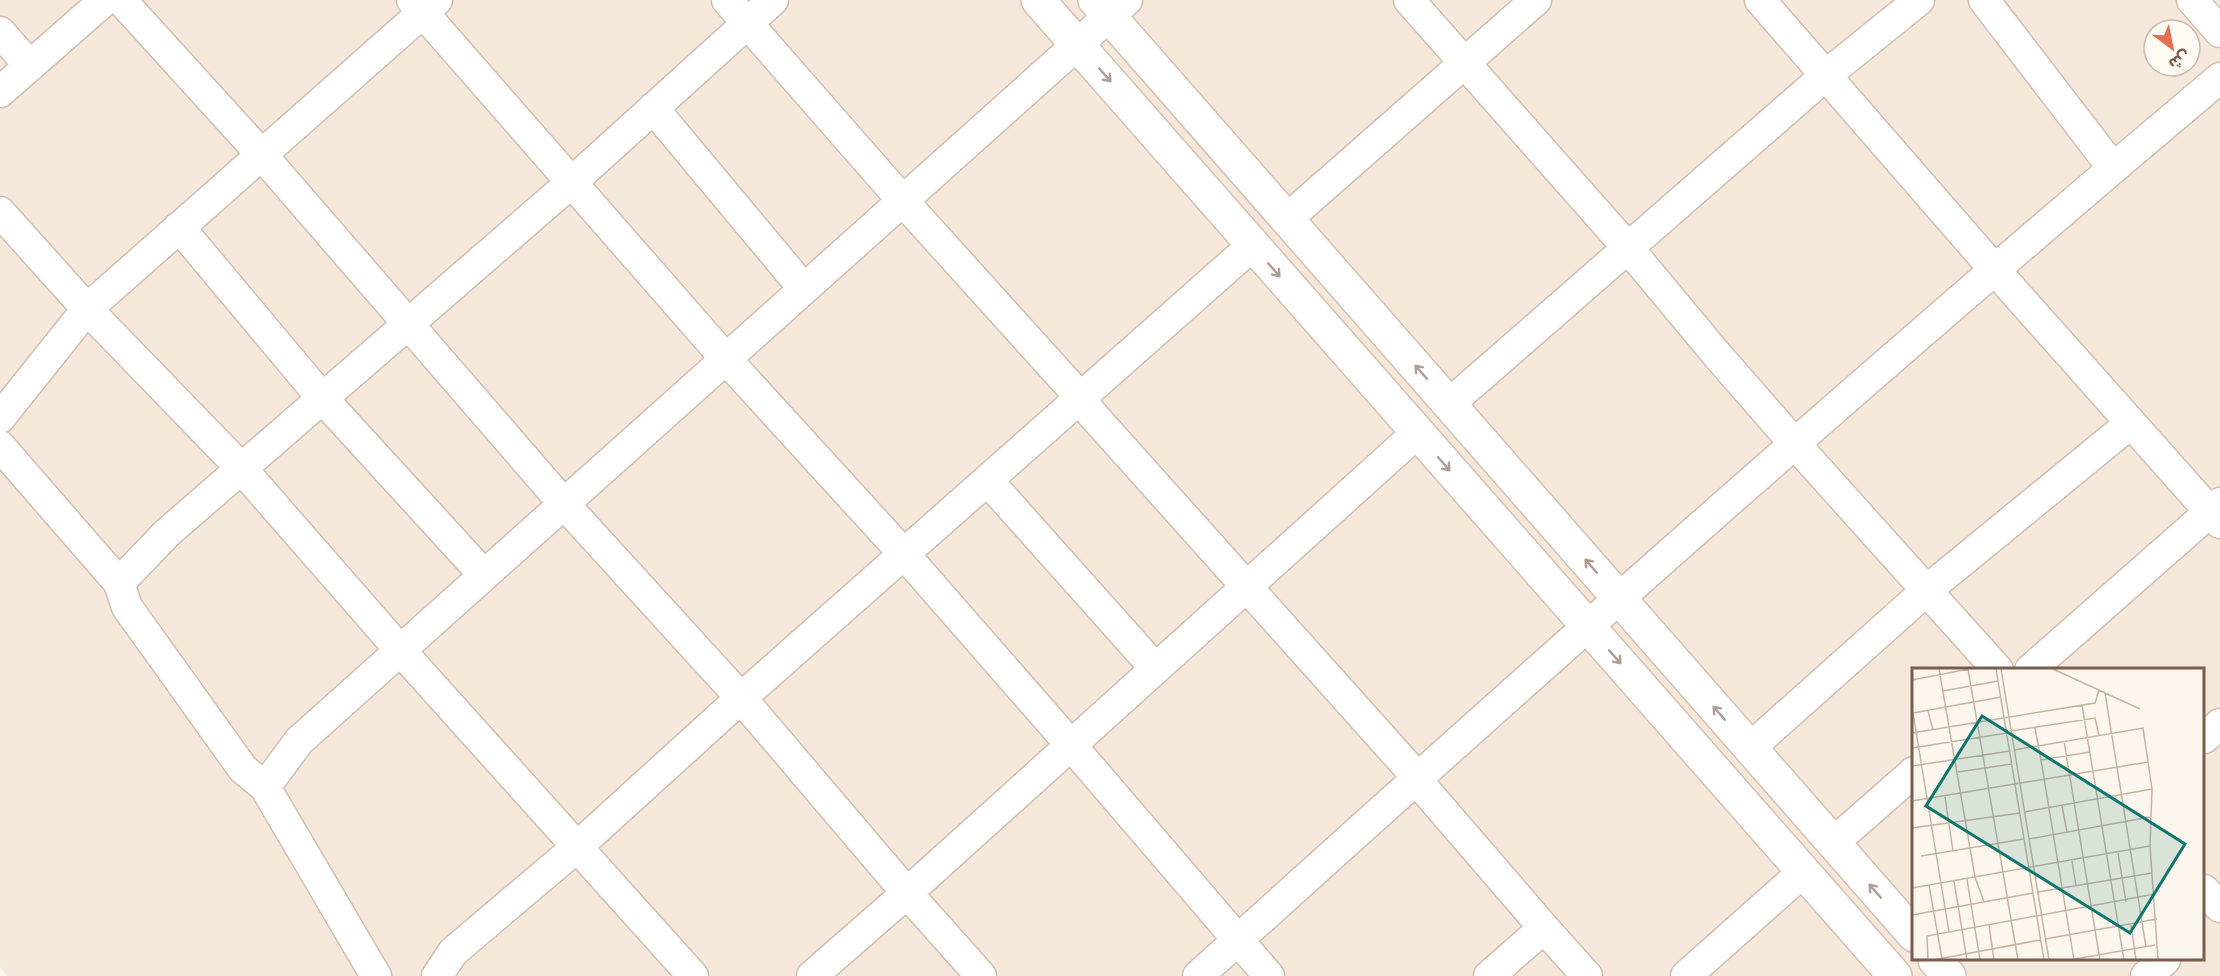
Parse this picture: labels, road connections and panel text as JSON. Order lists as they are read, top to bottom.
{
  "north": "bottom right"
}
